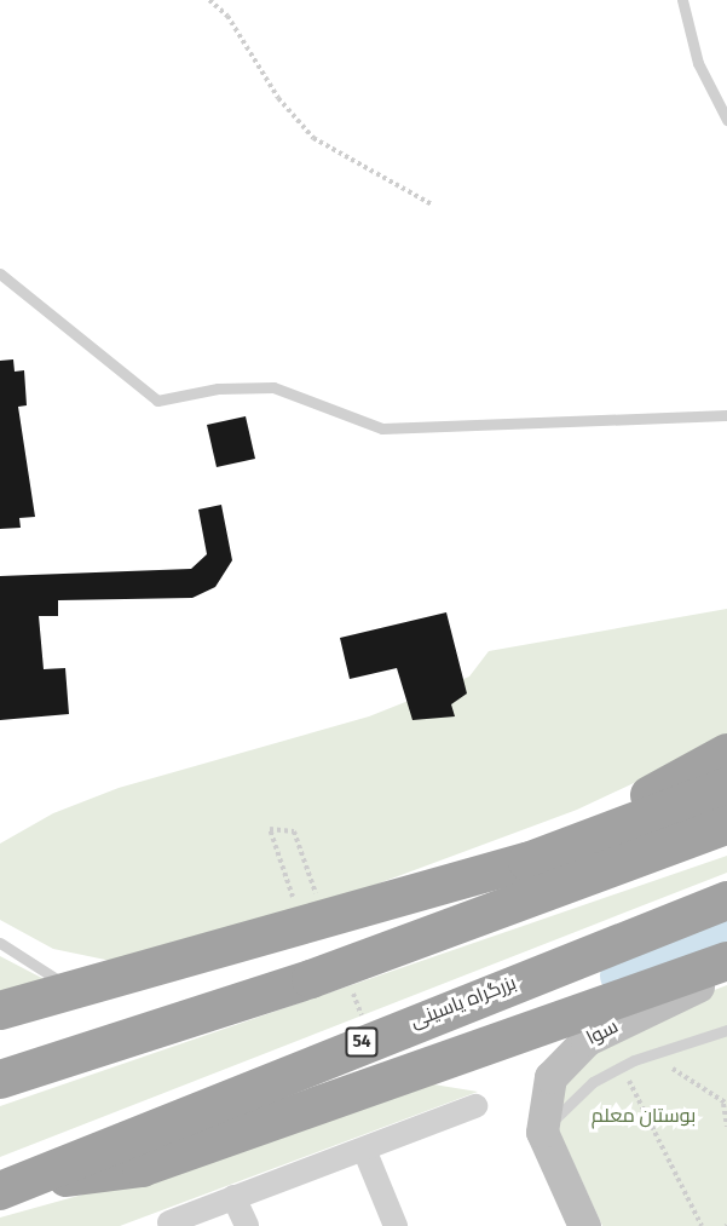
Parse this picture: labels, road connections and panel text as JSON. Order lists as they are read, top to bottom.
{
  "streets": {
    "highway": ["بزرگراه یاسینی", "54"],
    "main road": ["سوا"]
  },
  "parks": ["بوستان معلم"]
}
